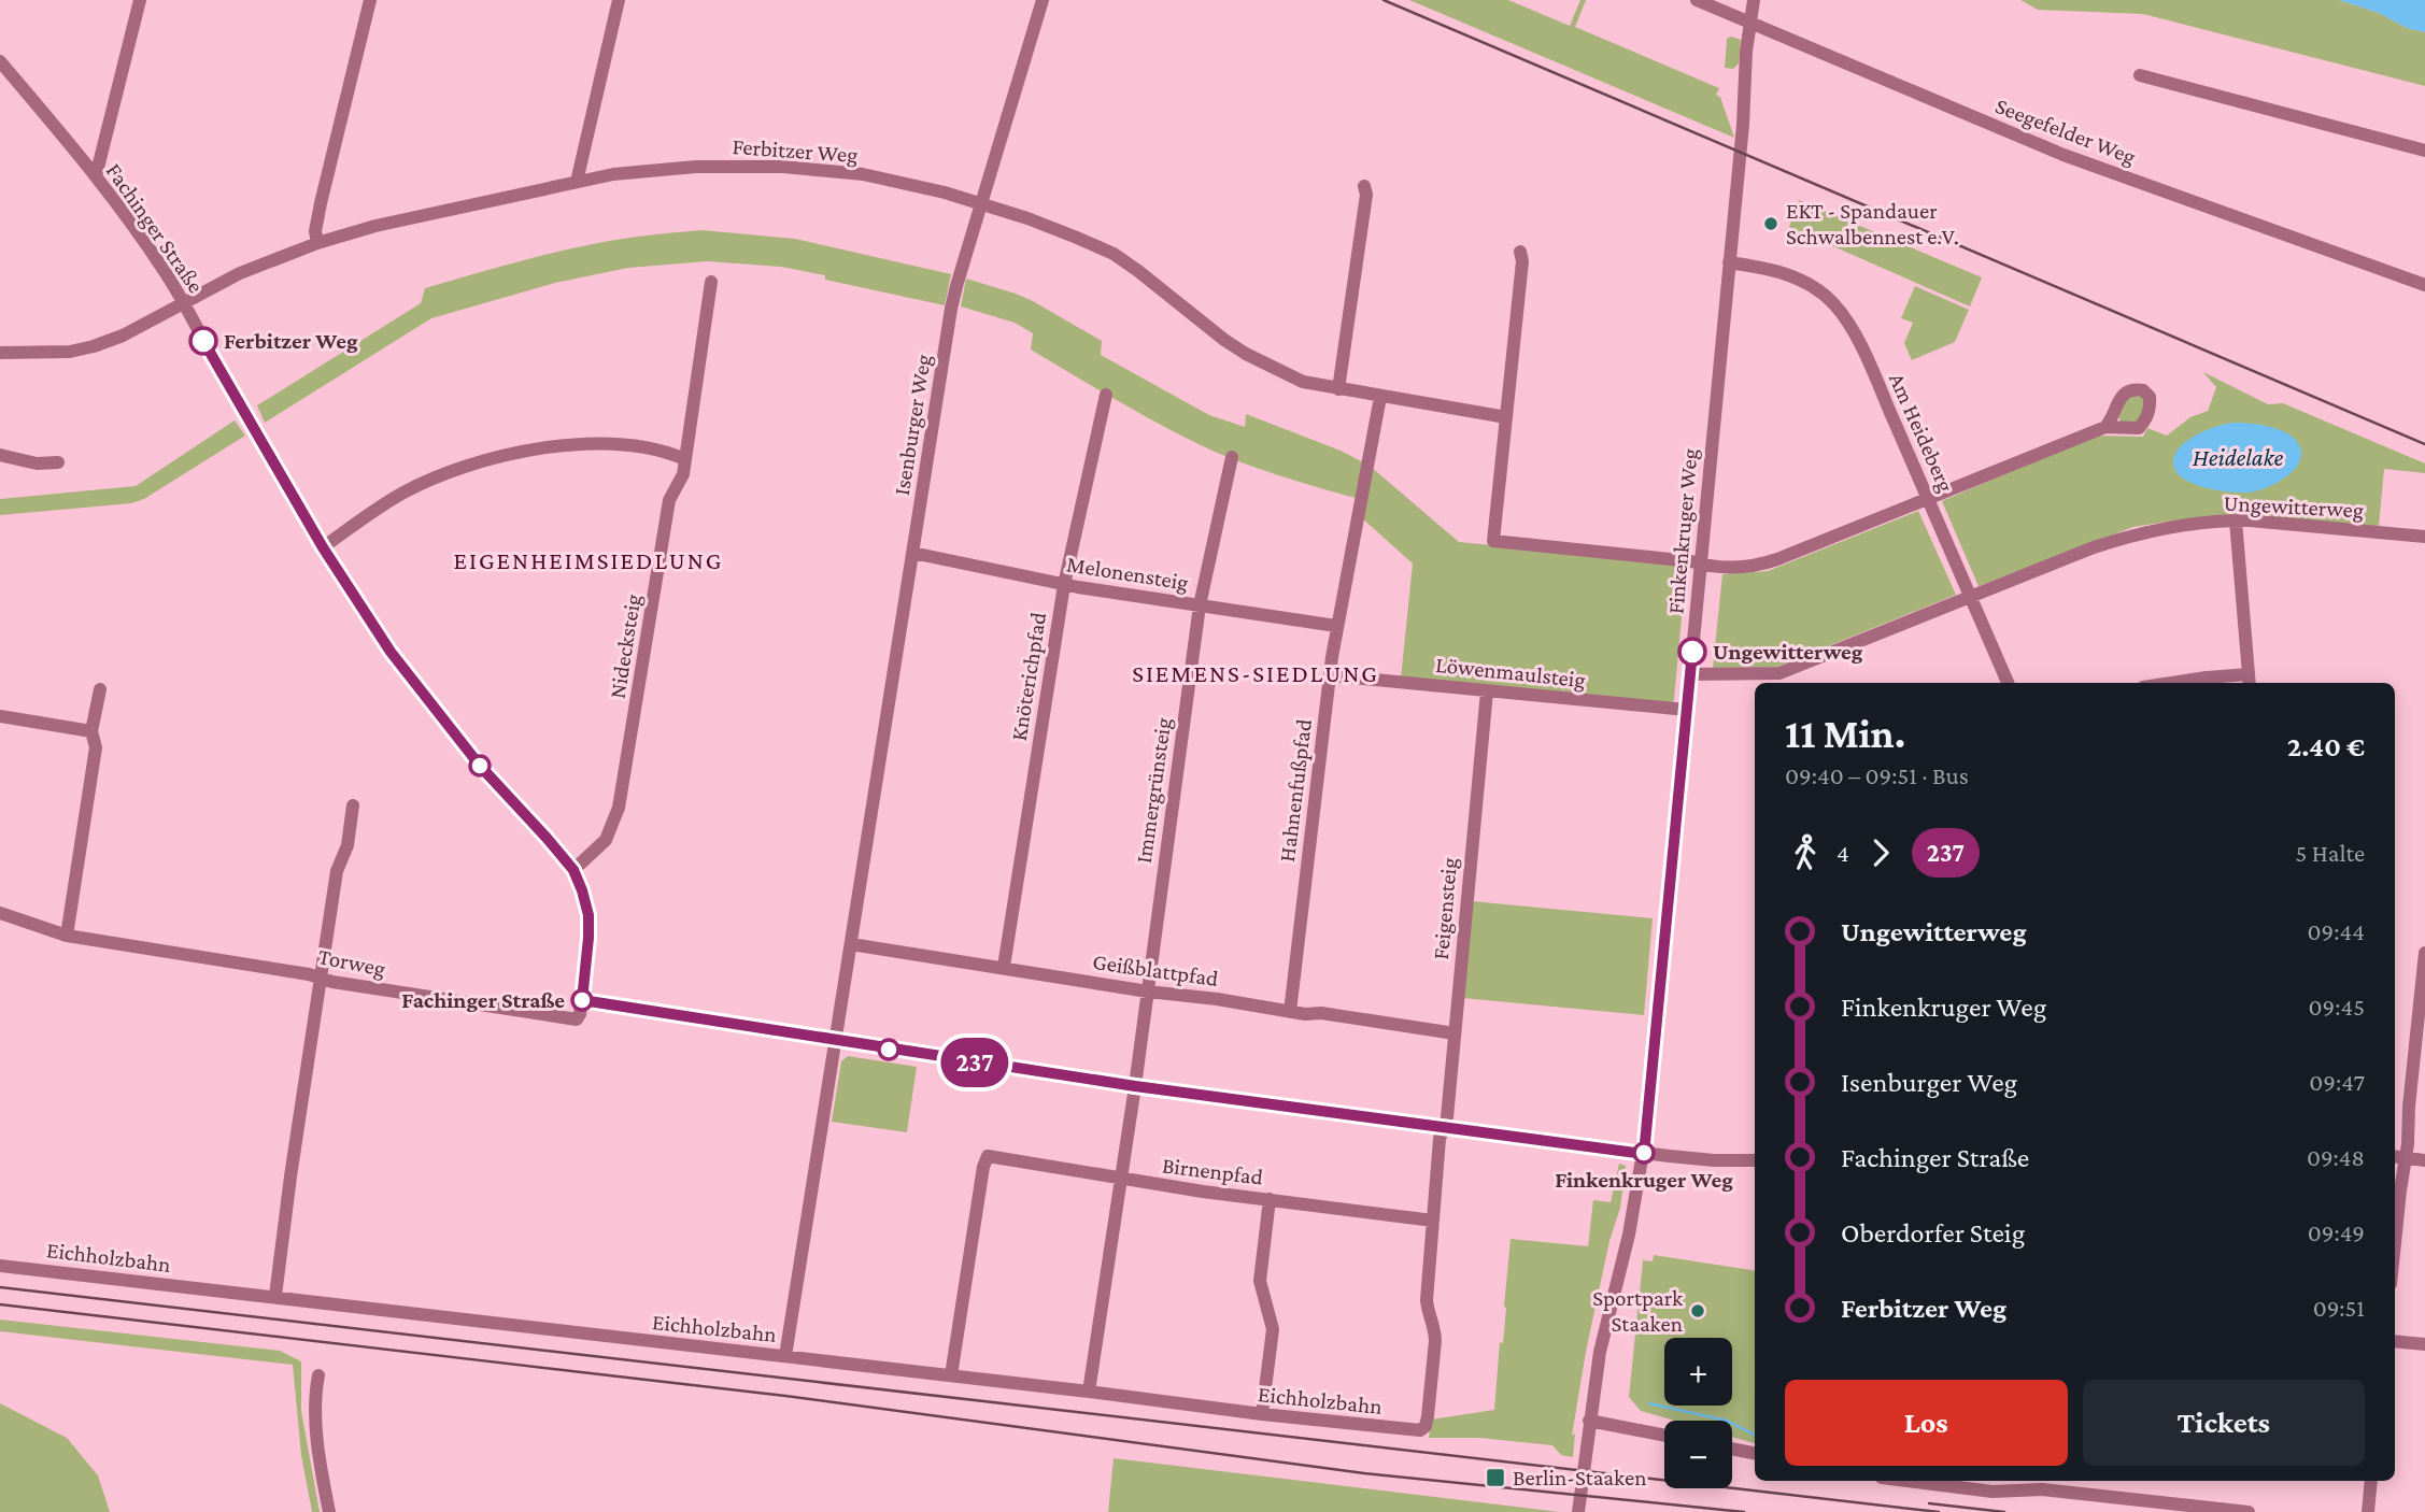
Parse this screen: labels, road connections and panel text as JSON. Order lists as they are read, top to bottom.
{
  "streets": {
    "street": [
      "Seegefelder Weg",
      "Ferbitzer Weg",
      "Fachinger Straße",
      "Isenburger Weg",
      "Am Heideberg",
      "Ungewitterweg",
      "Finkenkruger Weg",
      "Melonensteig",
      "Nidecksteig",
      "Löwenmaulsteig",
      "Knöterichpfad",
      "Immergrünsteig",
      "Hahnenfußpfad",
      "Feigensteig",
      "Torweg",
      "Geißblattpfad",
      "Birnenpfad",
      "Eichholzbahn"
    ]
  },
  "crossings": [
    ["Seegefelder Weg", "Finkenkruger Weg"],
    ["Ferbitzer Weg", "Fachinger Straße"],
    ["Ferbitzer Weg", "Isenburger Weg"],
    ["Ferbitzer Weg", "Hahnenfußpfad"],
    ["Fachinger Straße", "Nidecksteig"],
    ["Fachinger Straße", "Torweg"],
    ["Isenburger Weg", "Melonensteig"],
    ["Isenburger Weg", "Geißblattpfad"],
    ["Isenburger Weg", "Eichholzbahn"],
    ["Am Heideberg", "Ungewitterweg"],
    ["Am Heideberg", "Finkenkruger Weg"],
    ["Ungewitterweg", "Finkenkruger Weg"],
    ["Finkenkruger Weg", "Löwenmaulsteig"],
    ["Melonensteig", "Knöterichpfad"],
    ["Melonensteig", "Immergrünsteig"],
    ["Melonensteig", "Hahnenfußpfad"],
    ["Löwenmaulsteig", "Hahnenfußpfad"],
    ["Löwenmaulsteig", "Feigensteig"],
    ["Knöterichpfad", "Geißblattpfad"],
    ["Immergrünsteig", "Geißblattpfad"],
    ["Immergrünsteig", "Birnenpfad"],
    ["Immergrünsteig", "Eichholzbahn"],
    ["Hahnenfußpfad", "Geißblattpfad"],
    ["Feigensteig", "Geißblattpfad"],
    ["Feigensteig", "Birnenpfad"],
    ["Feigensteig", "Eichholzbahn"],
    ["Birnenpfad", "Eichholzbahn"]
  ],
  "districts": ["EIGENHEIMSIEDLUNG", "SIEMENS-SIEDLUNG"],
  "water": ["Heidelake"],
  "places": {
    "other": [
      "EKT - Spandauer Schwalbennest e.V.",
      "Ferbitzer Weg",
      "Ungewitterweg",
      "Fachinger Straße",
      "Finkenkruger Weg",
      "Sportpark Staaken"
    ],
    "transit": ["Berlin-Staaken"]
  },
  "lines": ["bus line 237"],
  "page": {
    "on_map": "237",
    "heading": ["11 Min.", "09:40 – 09:51 · Bus", "2.40 €"],
    "legs": ["4", "237", "5 Halte"],
    "list": [
      {
        "name": "Ungewitterweg",
        "value": "09:44"
      },
      {
        "name": "Finkenkruger Weg",
        "value": "09:45"
      },
      {
        "name": "Isenburger Weg",
        "value": "09:47"
      },
      {
        "name": "Fachinger Straße",
        "value": "09:48"
      },
      {
        "name": "Oberdorfer Steig",
        "value": "09:49"
      },
      {
        "name": "Ferbitzer Weg",
        "value": "09:51"
      }
    ],
    "map_buttons": ["+", "−"],
    "buttons": ["Los", "Tickets"]
  }
}
